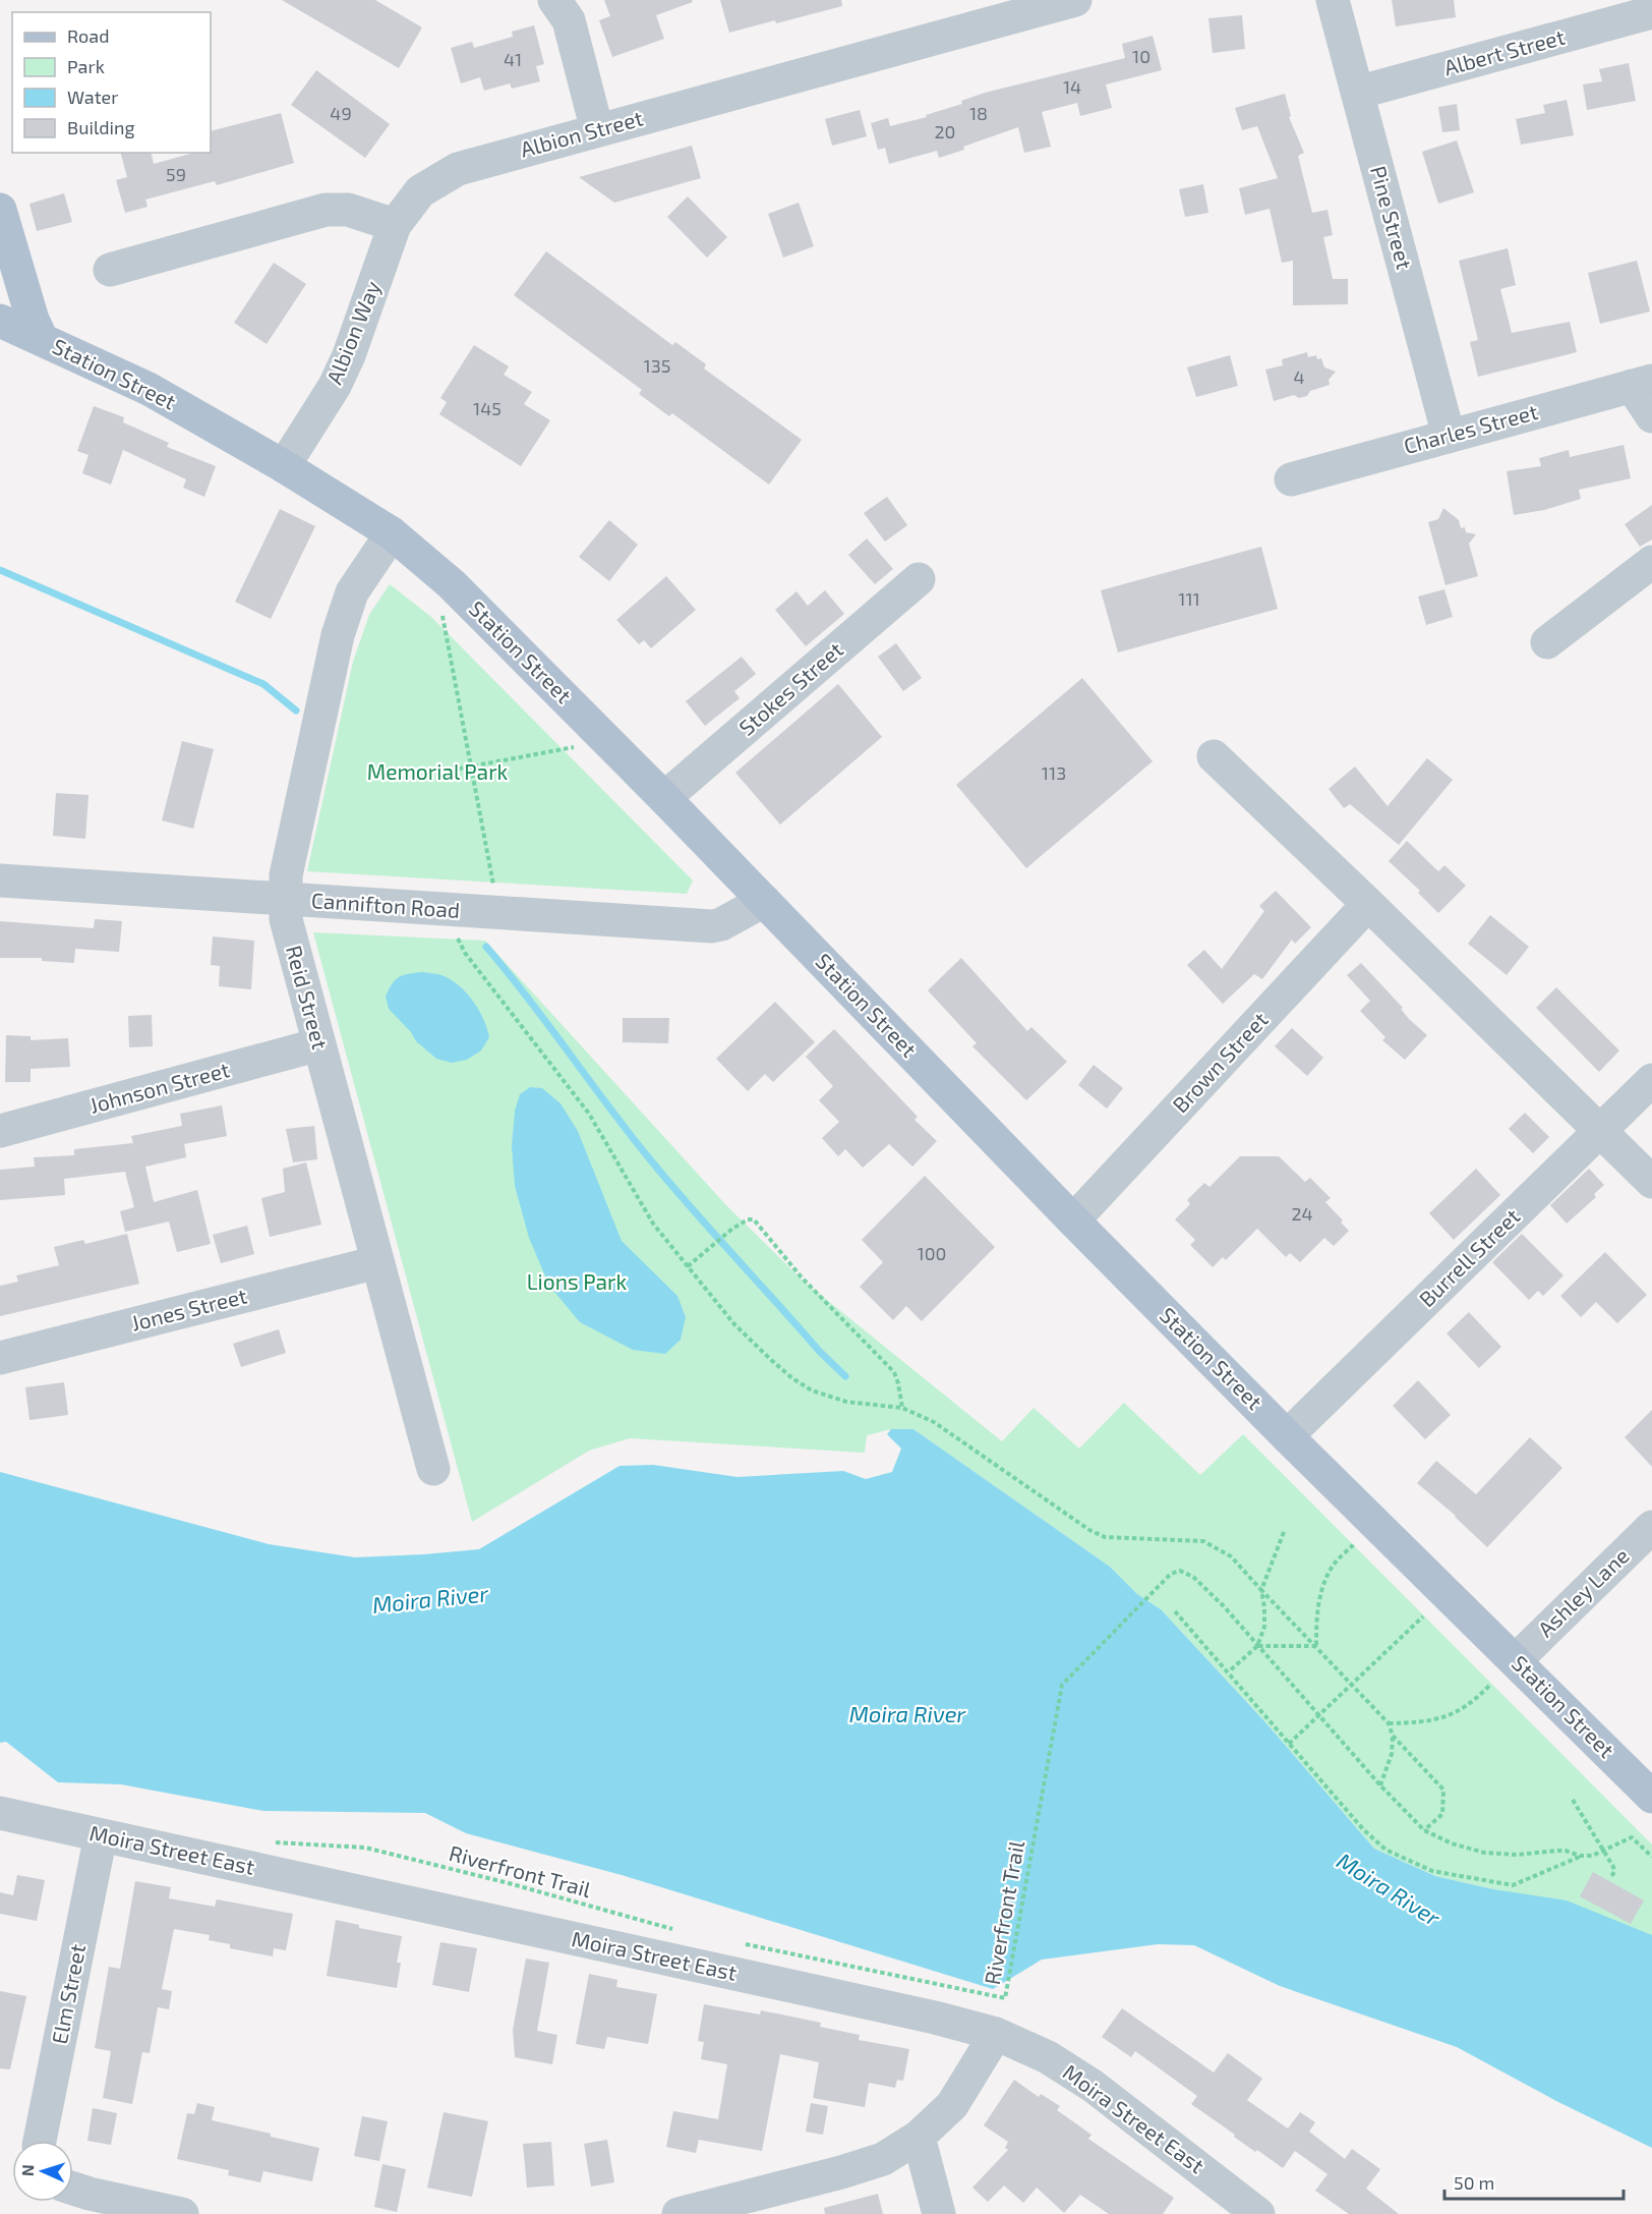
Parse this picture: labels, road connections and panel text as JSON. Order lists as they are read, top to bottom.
{
  "streets": {
    "main road": ["Station Street"],
    "street": [
      "Albert Street",
      "Albion Street",
      "Pine Street",
      "Albion Way",
      "Charles Street",
      "Stokes Street",
      "Cannifton Road",
      "Reid Street",
      "Brown Street",
      "Johnson Street",
      "Burrell Street",
      "Jones Street",
      "Ashley Lane",
      "Moira Street East",
      "Elm Street"
    ],
    "path": ["Riverfront Trail"]
  },
  "crossings": [
    ["Albert Street", "Pine Street"],
    ["Albion Street", "Albion Way"],
    ["Pine Street", "Charles Street"],
    ["Albion Way", "Station Street"],
    ["Station Street", "Stokes Street"],
    ["Station Street", "Cannifton Road"],
    ["Station Street", "Reid Street"],
    ["Station Street", "Brown Street"],
    ["Station Street", "Burrell Street"],
    ["Station Street", "Ashley Lane"],
    ["Cannifton Road", "Reid Street"],
    ["Reid Street", "Johnson Street"],
    ["Reid Street", "Jones Street"],
    ["Moira Street East", "Elm Street"]
  ],
  "water": ["Moira River"],
  "parks": ["Memorial Park", "Lions Park"],
  "house_numbers": [
    "10",
    "41",
    "14",
    "49",
    "18",
    "20",
    "59",
    "135",
    "4",
    "145",
    "111",
    "113",
    "24",
    "100"
  ],
  "legend": [
    "Road",
    "Park",
    "Water",
    "Building"
  ],
  "scale_bar": "50 m",
  "north": "left"
}
